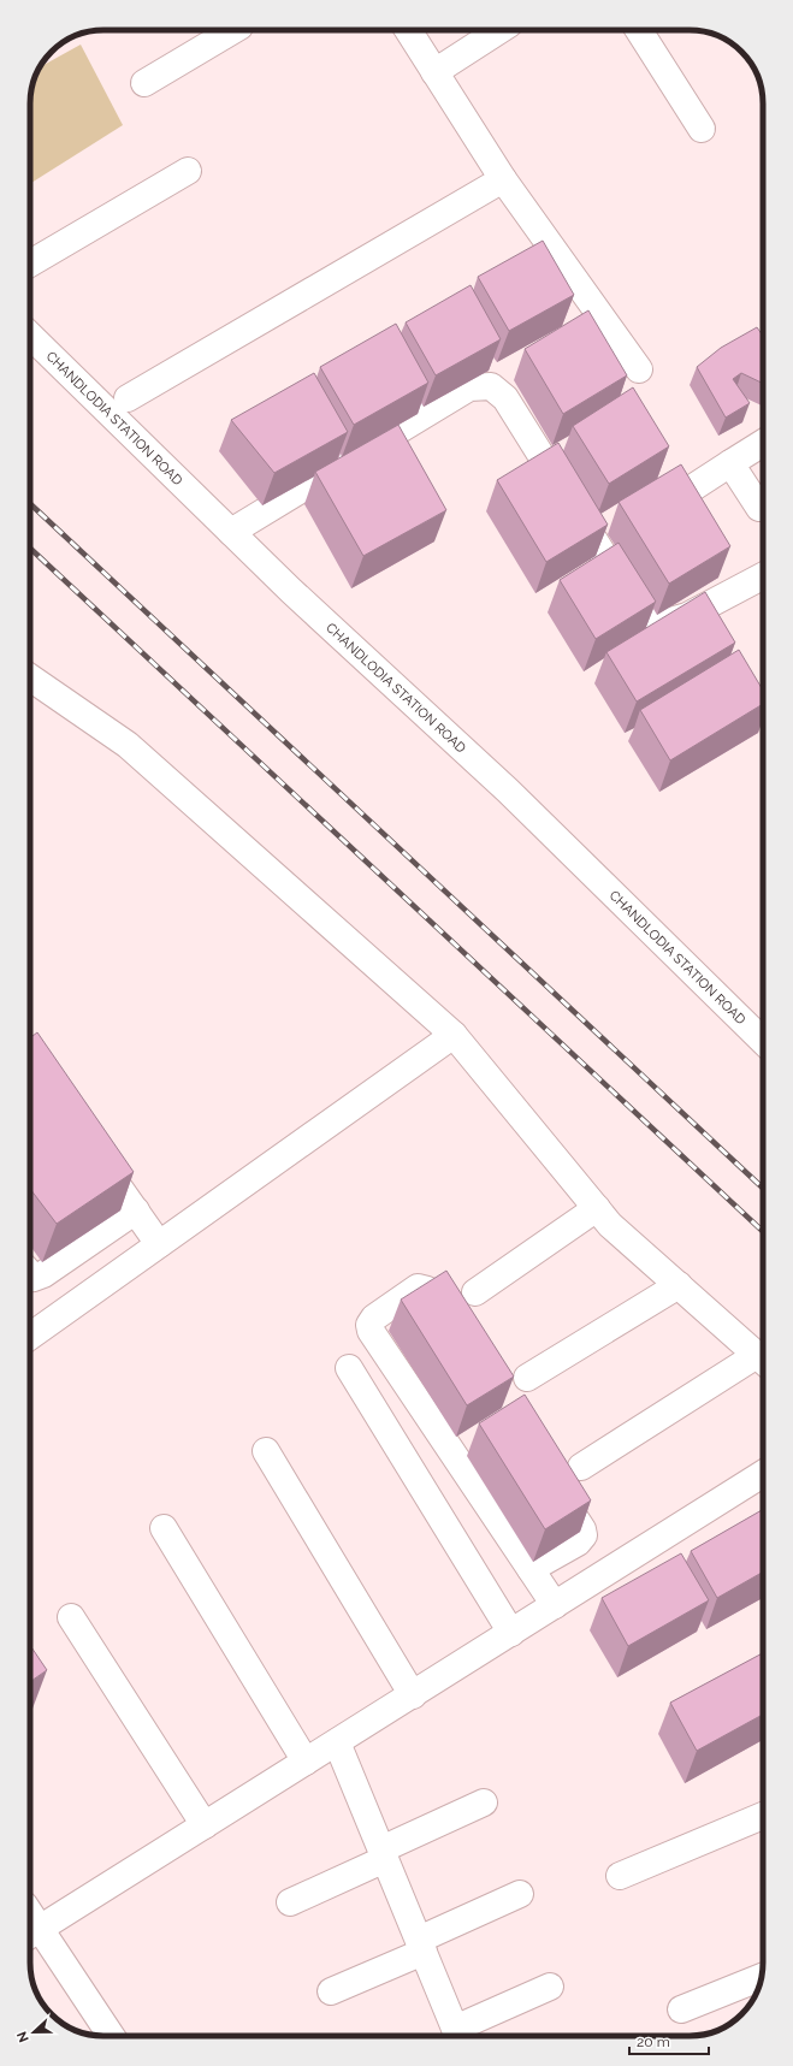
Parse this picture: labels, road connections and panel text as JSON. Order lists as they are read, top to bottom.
{
  "streets": {
    "street": ["CHANDLODIA STATION ROAD"]
  },
  "scale_bar": "20 m",
  "north": "left"
}
